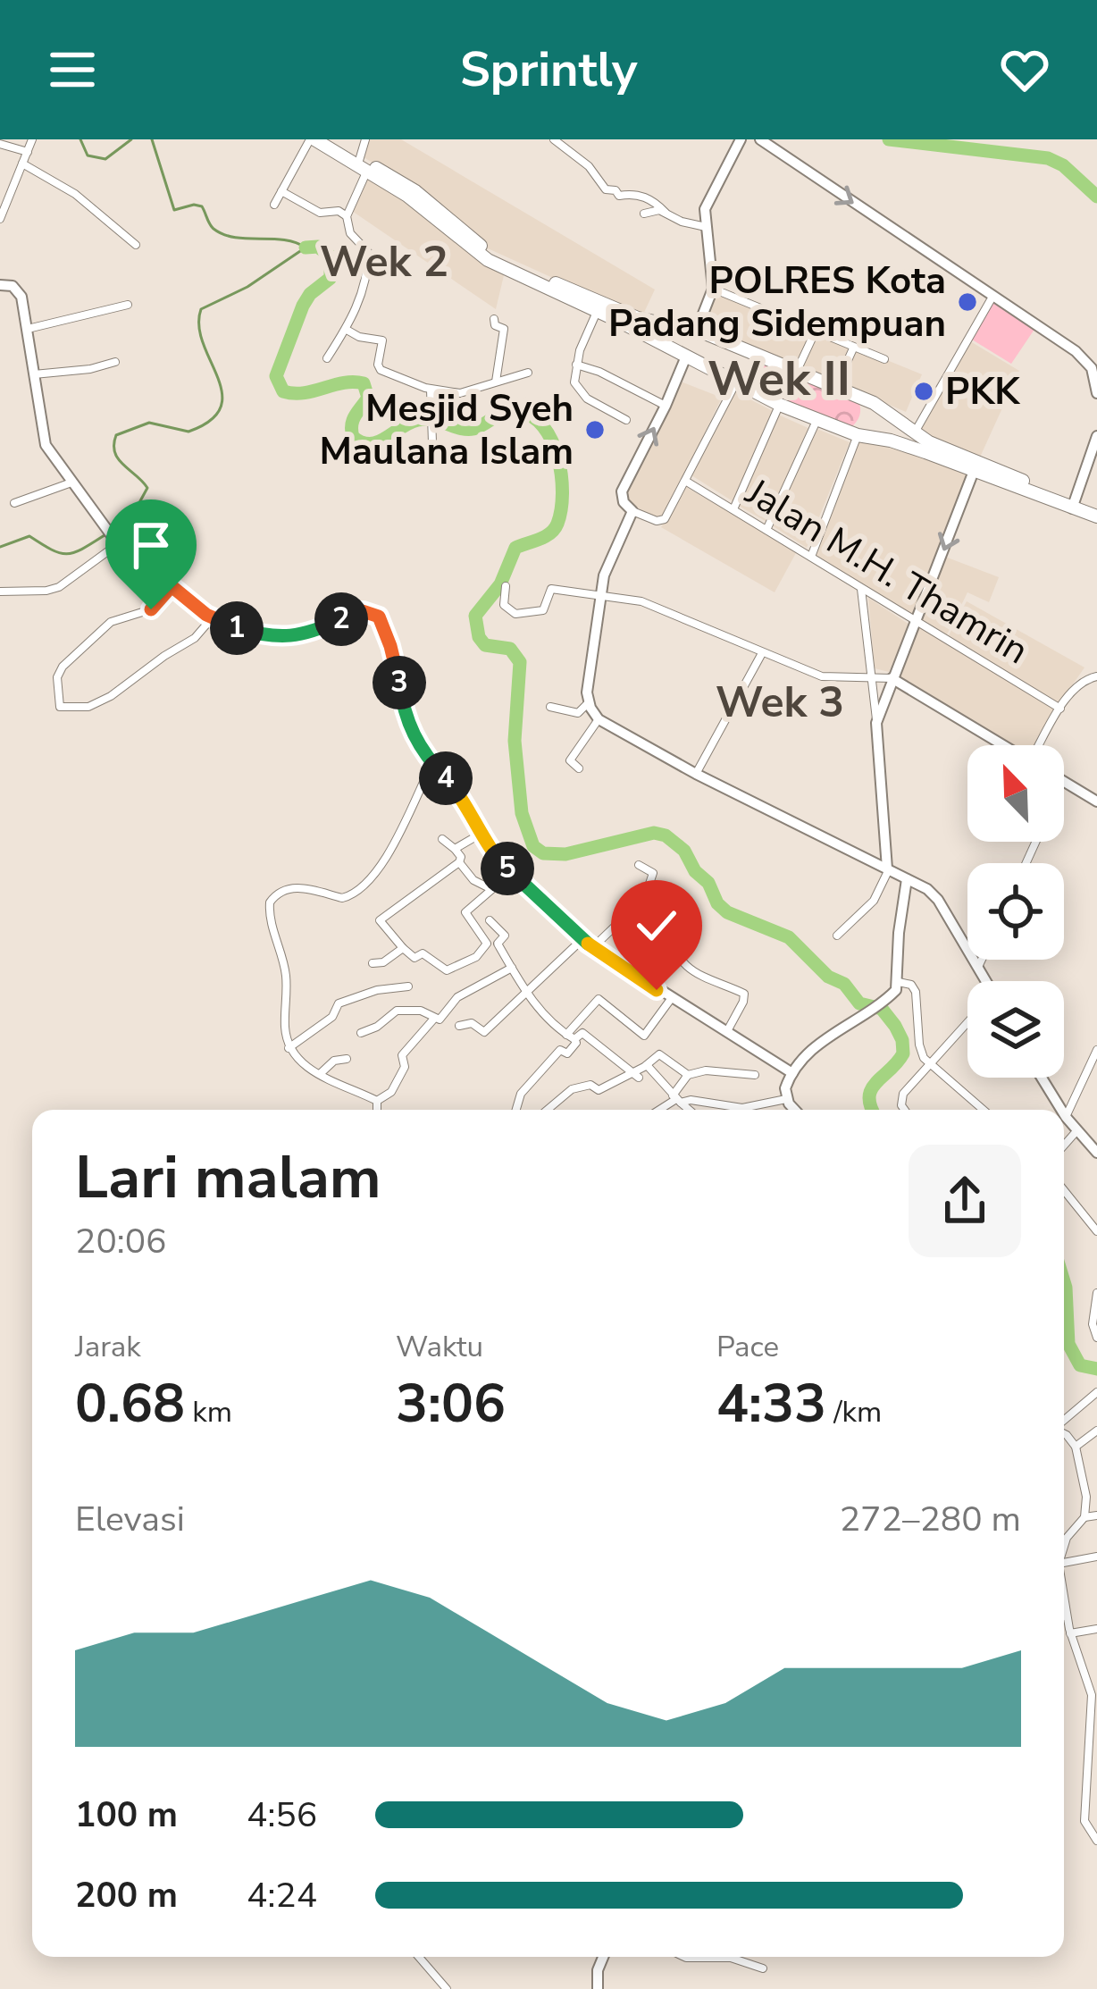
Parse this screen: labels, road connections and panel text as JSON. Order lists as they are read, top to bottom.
{
  "streets": {
    "street": ["Jalan M.H. Thamrin"]
  },
  "districts": ["Wek 2", "Wek II", "Wek 3"],
  "places": ["POLRES Kota Padang Sidempuan", "PKK", "Mesjid Syeh Maulana Islam"],
  "north": "top left",
  "page": {
    "header": "Sprintly",
    "pins": [
      "2",
      "1",
      "3",
      "4",
      "5"
    ],
    "heading": ["Lari malam", "20:06"],
    "stats": [
      ["Jarak", "0.68 km"],
      ["Waktu", "3:06"],
      ["Pace", "4:33 /km"]
    ],
    "chart": ["Elevasi", "272–280 m"],
    "list": [
      {
        "name": "100 m",
        "note": "4:56"
      },
      {
        "name": "200 m",
        "note": "4:24"
      }
    ]
  }
}
